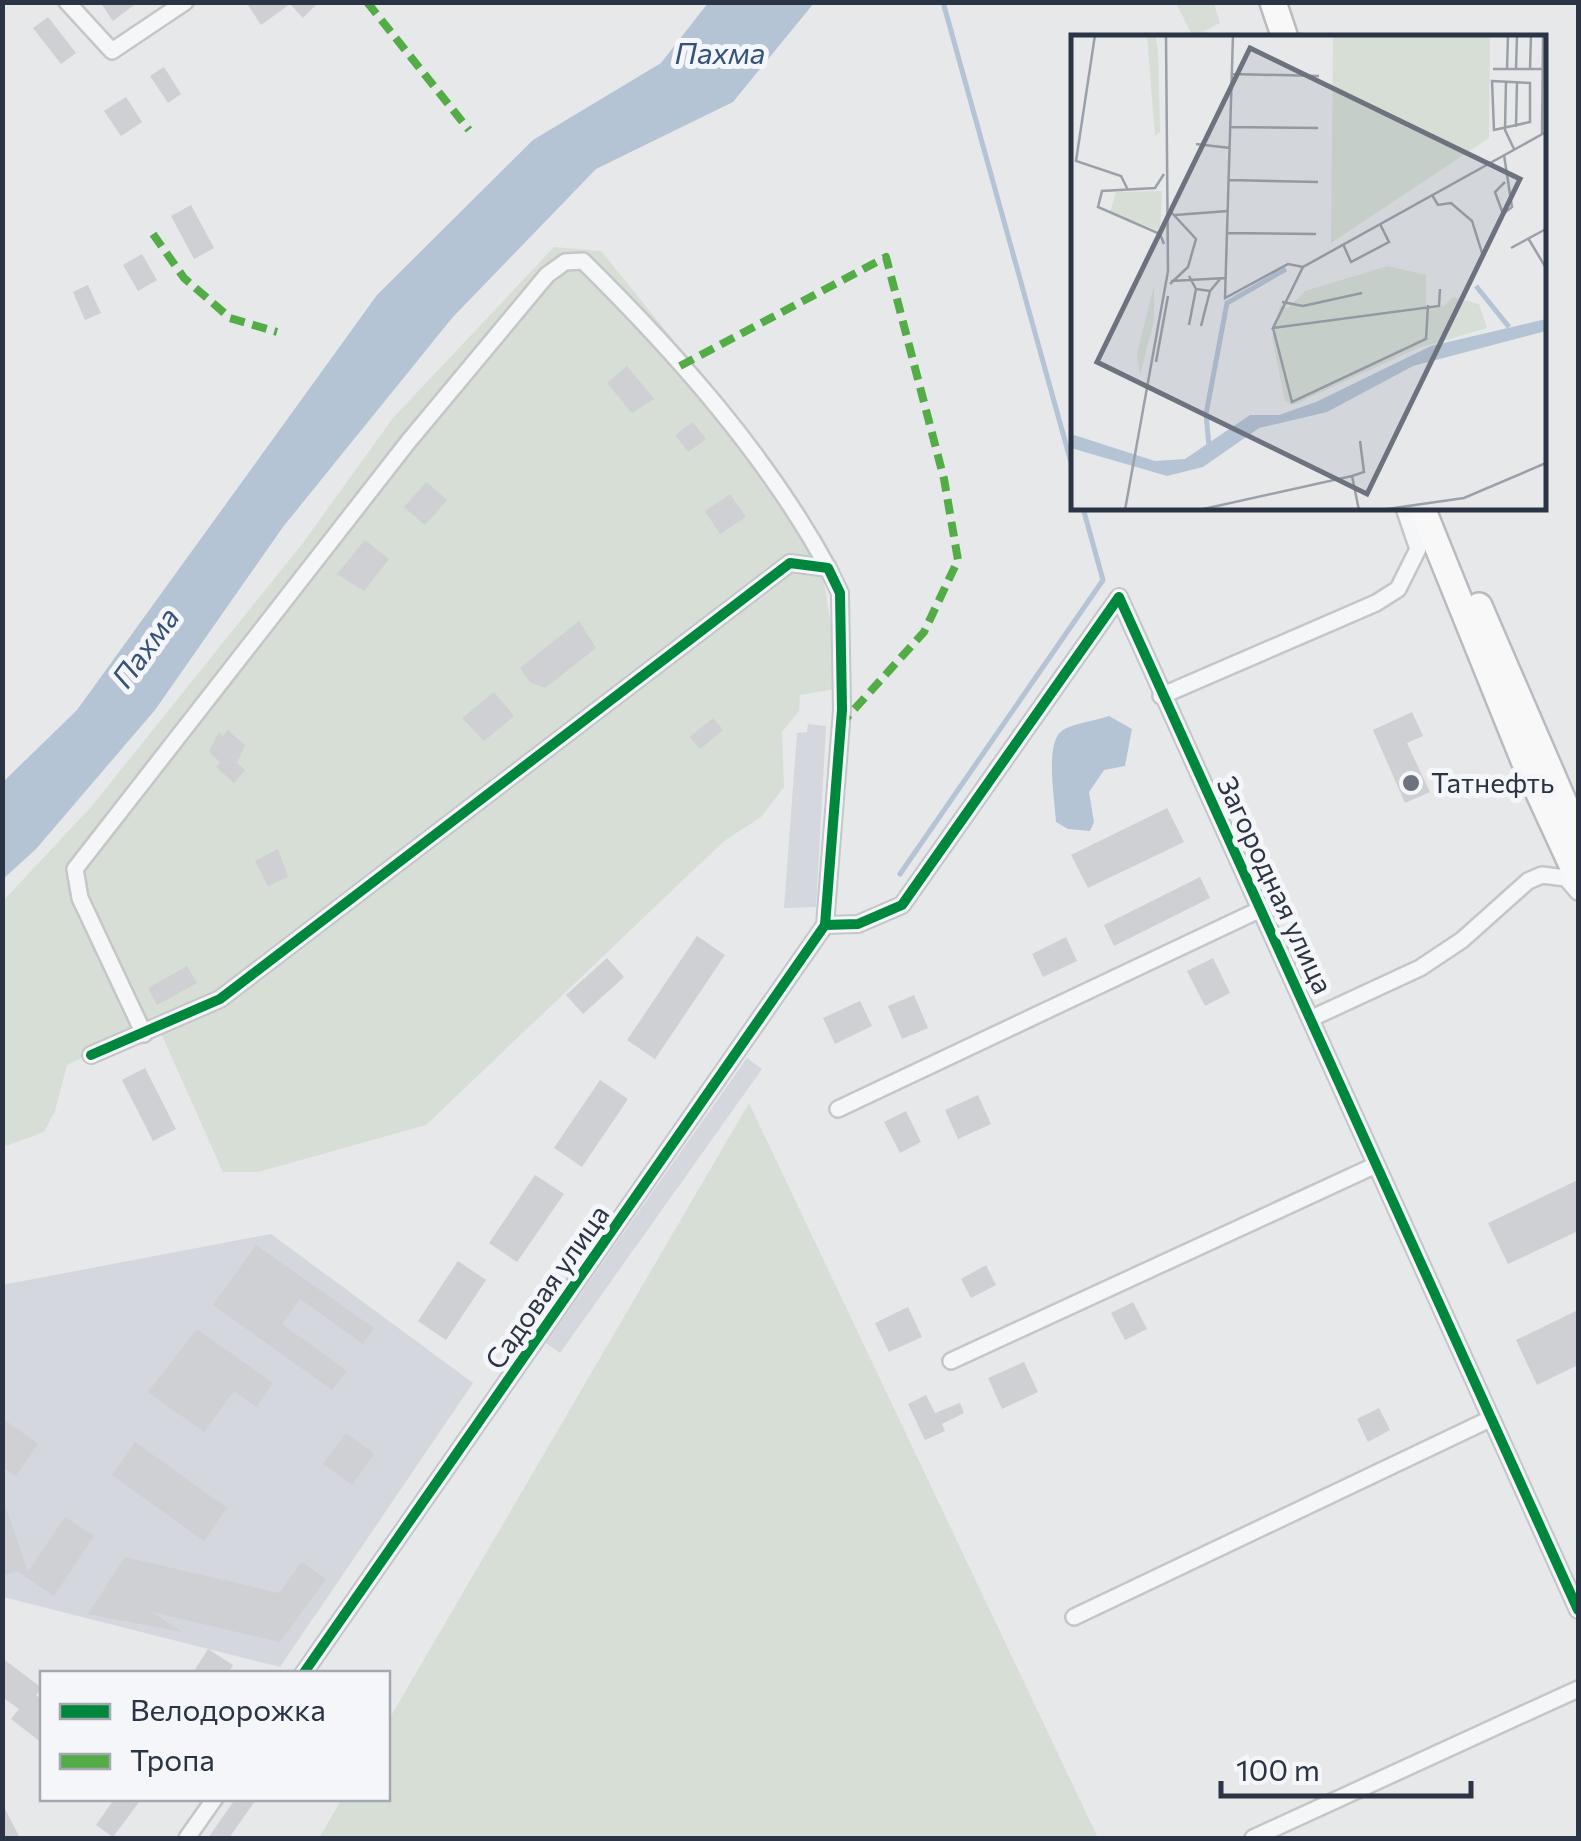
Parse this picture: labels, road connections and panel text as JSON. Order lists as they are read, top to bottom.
{
  "streets": {
    "street": ["Загородная улица", "Садовая улица"]
  },
  "crossings": [
    ["Загородная улица", "Садовая улица"]
  ],
  "water": ["Пахма"],
  "places": ["Татнефть"],
  "legend": ["Велодорожка", "Тропа"],
  "scale_bar": "100 m"
}
